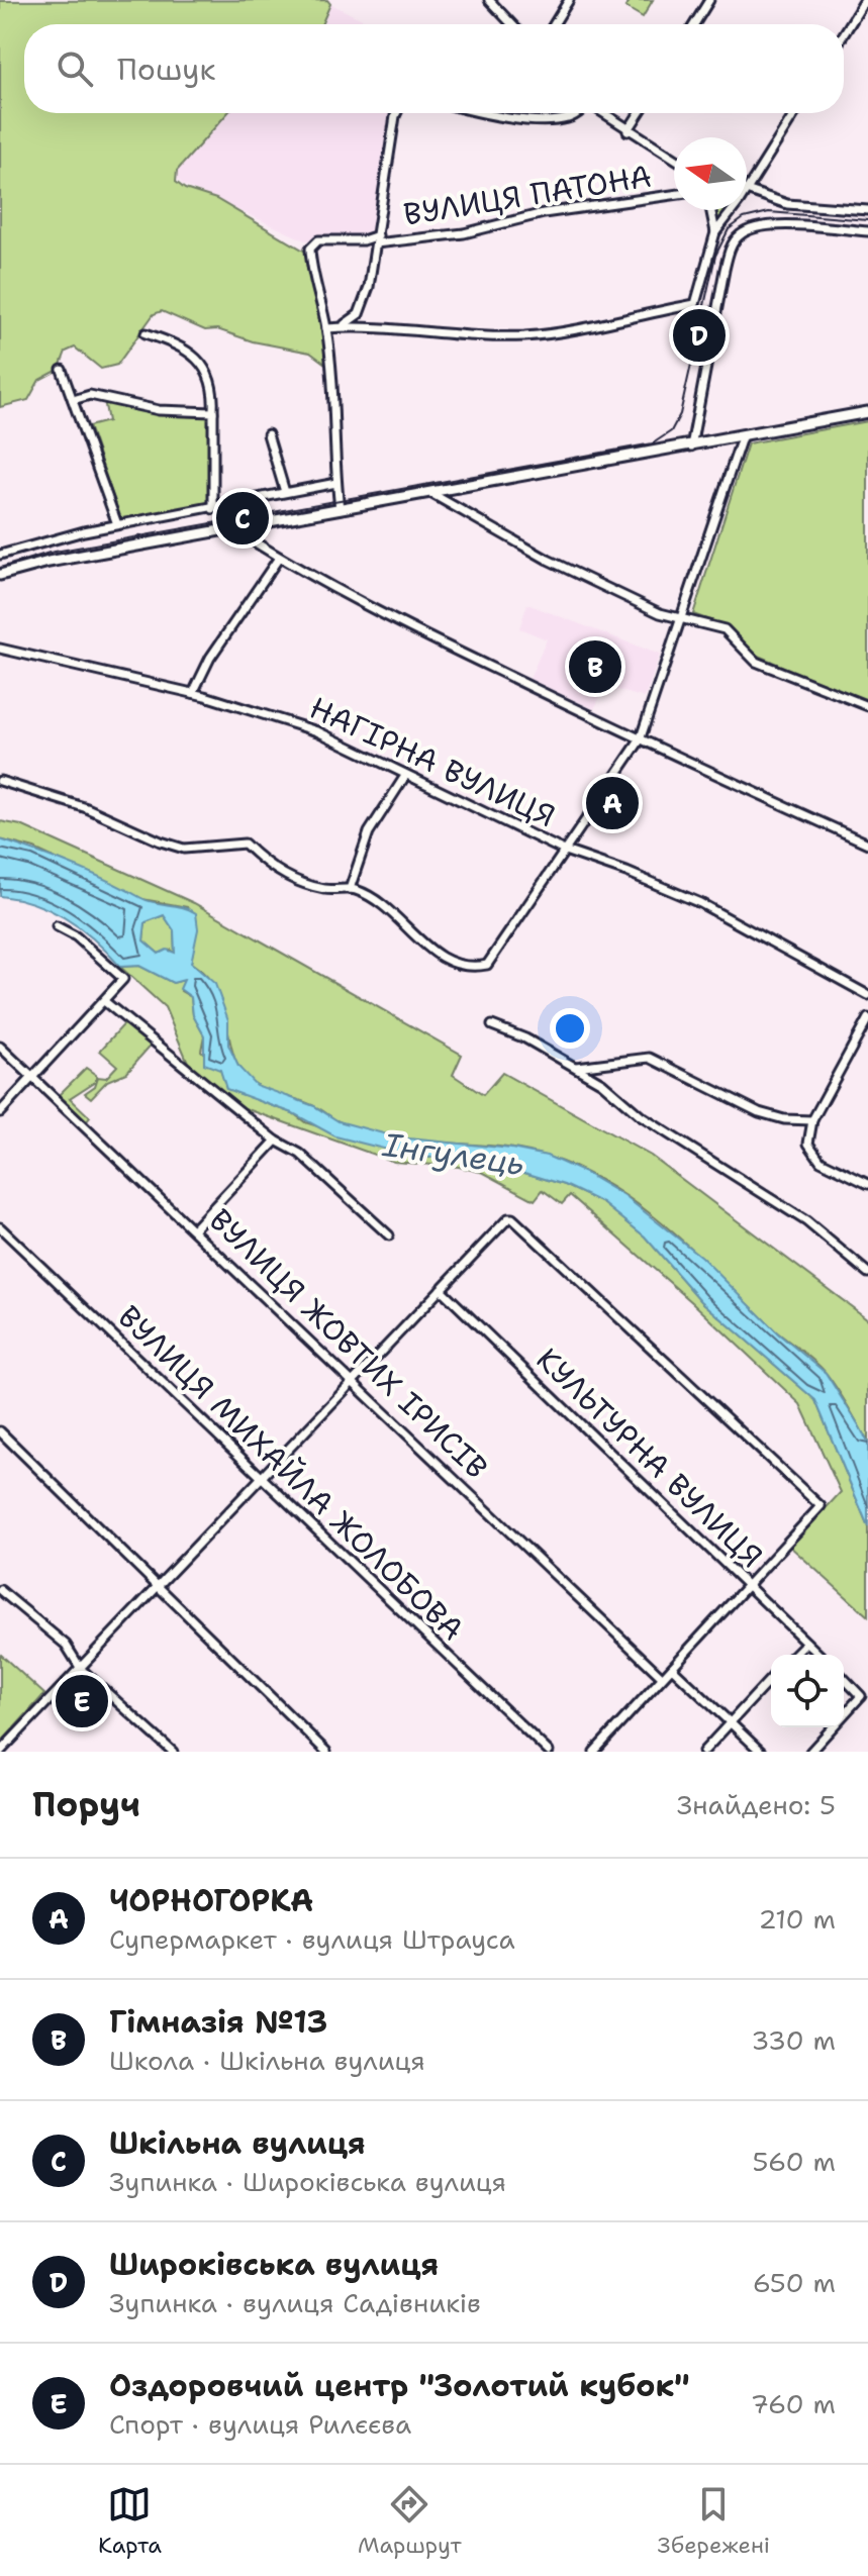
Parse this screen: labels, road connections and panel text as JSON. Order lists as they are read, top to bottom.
{
  "streets": {
    "street": [
      "ВУЛИЦЯ ПАТОНА",
      "НАГІРНА ВУЛИЦЯ",
      "ВУЛИЦЯ ЖОВТИХ ІРИСІВ",
      "КУЛЬТУРНА ВУЛИЦЯ",
      "ВУЛИЦЯ МИХАЙЛА ЖОЛОБОВА"
    ]
  },
  "water": ["Інгулець"],
  "north": "left",
  "page": {
    "search": "Пошук",
    "pins": [
      "D",
      "C",
      "B",
      "A",
      "E"
    ],
    "heading": ["Поруч", "Знайдено: 5"],
    "list": [
      {
        "mark": "A",
        "name": "ЧОРНОГОРКА",
        "note": "Супермаркет · вулиця Штрауса",
        "value": "210 m"
      },
      {
        "mark": "B",
        "name": "Гімназія №13",
        "note": "Школа · Шкільна вулиця",
        "value": "330 m"
      },
      {
        "mark": "C",
        "name": "Шкільна вулиця",
        "note": "Зупинка · Широківська вулиця",
        "value": "560 m"
      },
      {
        "mark": "D",
        "name": "Широківська вулиця",
        "note": "Зупинка · вулиця Садівників",
        "value": "650 m"
      },
      {
        "mark": "E",
        "name": "Оздоровчий центр \"Золотий кубок\"",
        "note": "Спорт · вулиця Рилєєва",
        "value": "760 m"
      }
    ],
    "nav": ["Карта", "Маршрут", "Збережені"]
  }
}
